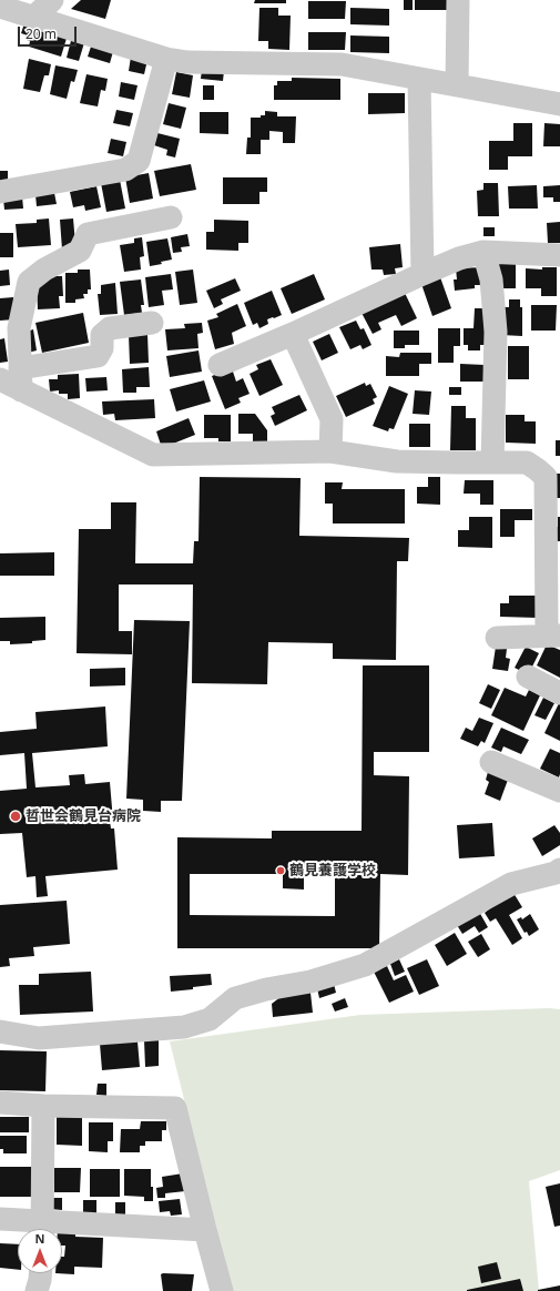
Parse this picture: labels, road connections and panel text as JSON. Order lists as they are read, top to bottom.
{
  "places": ["哲世会鶴見台病院", "鶴見養護学校"],
  "scale_bar": "20 m",
  "north": "top"
}
